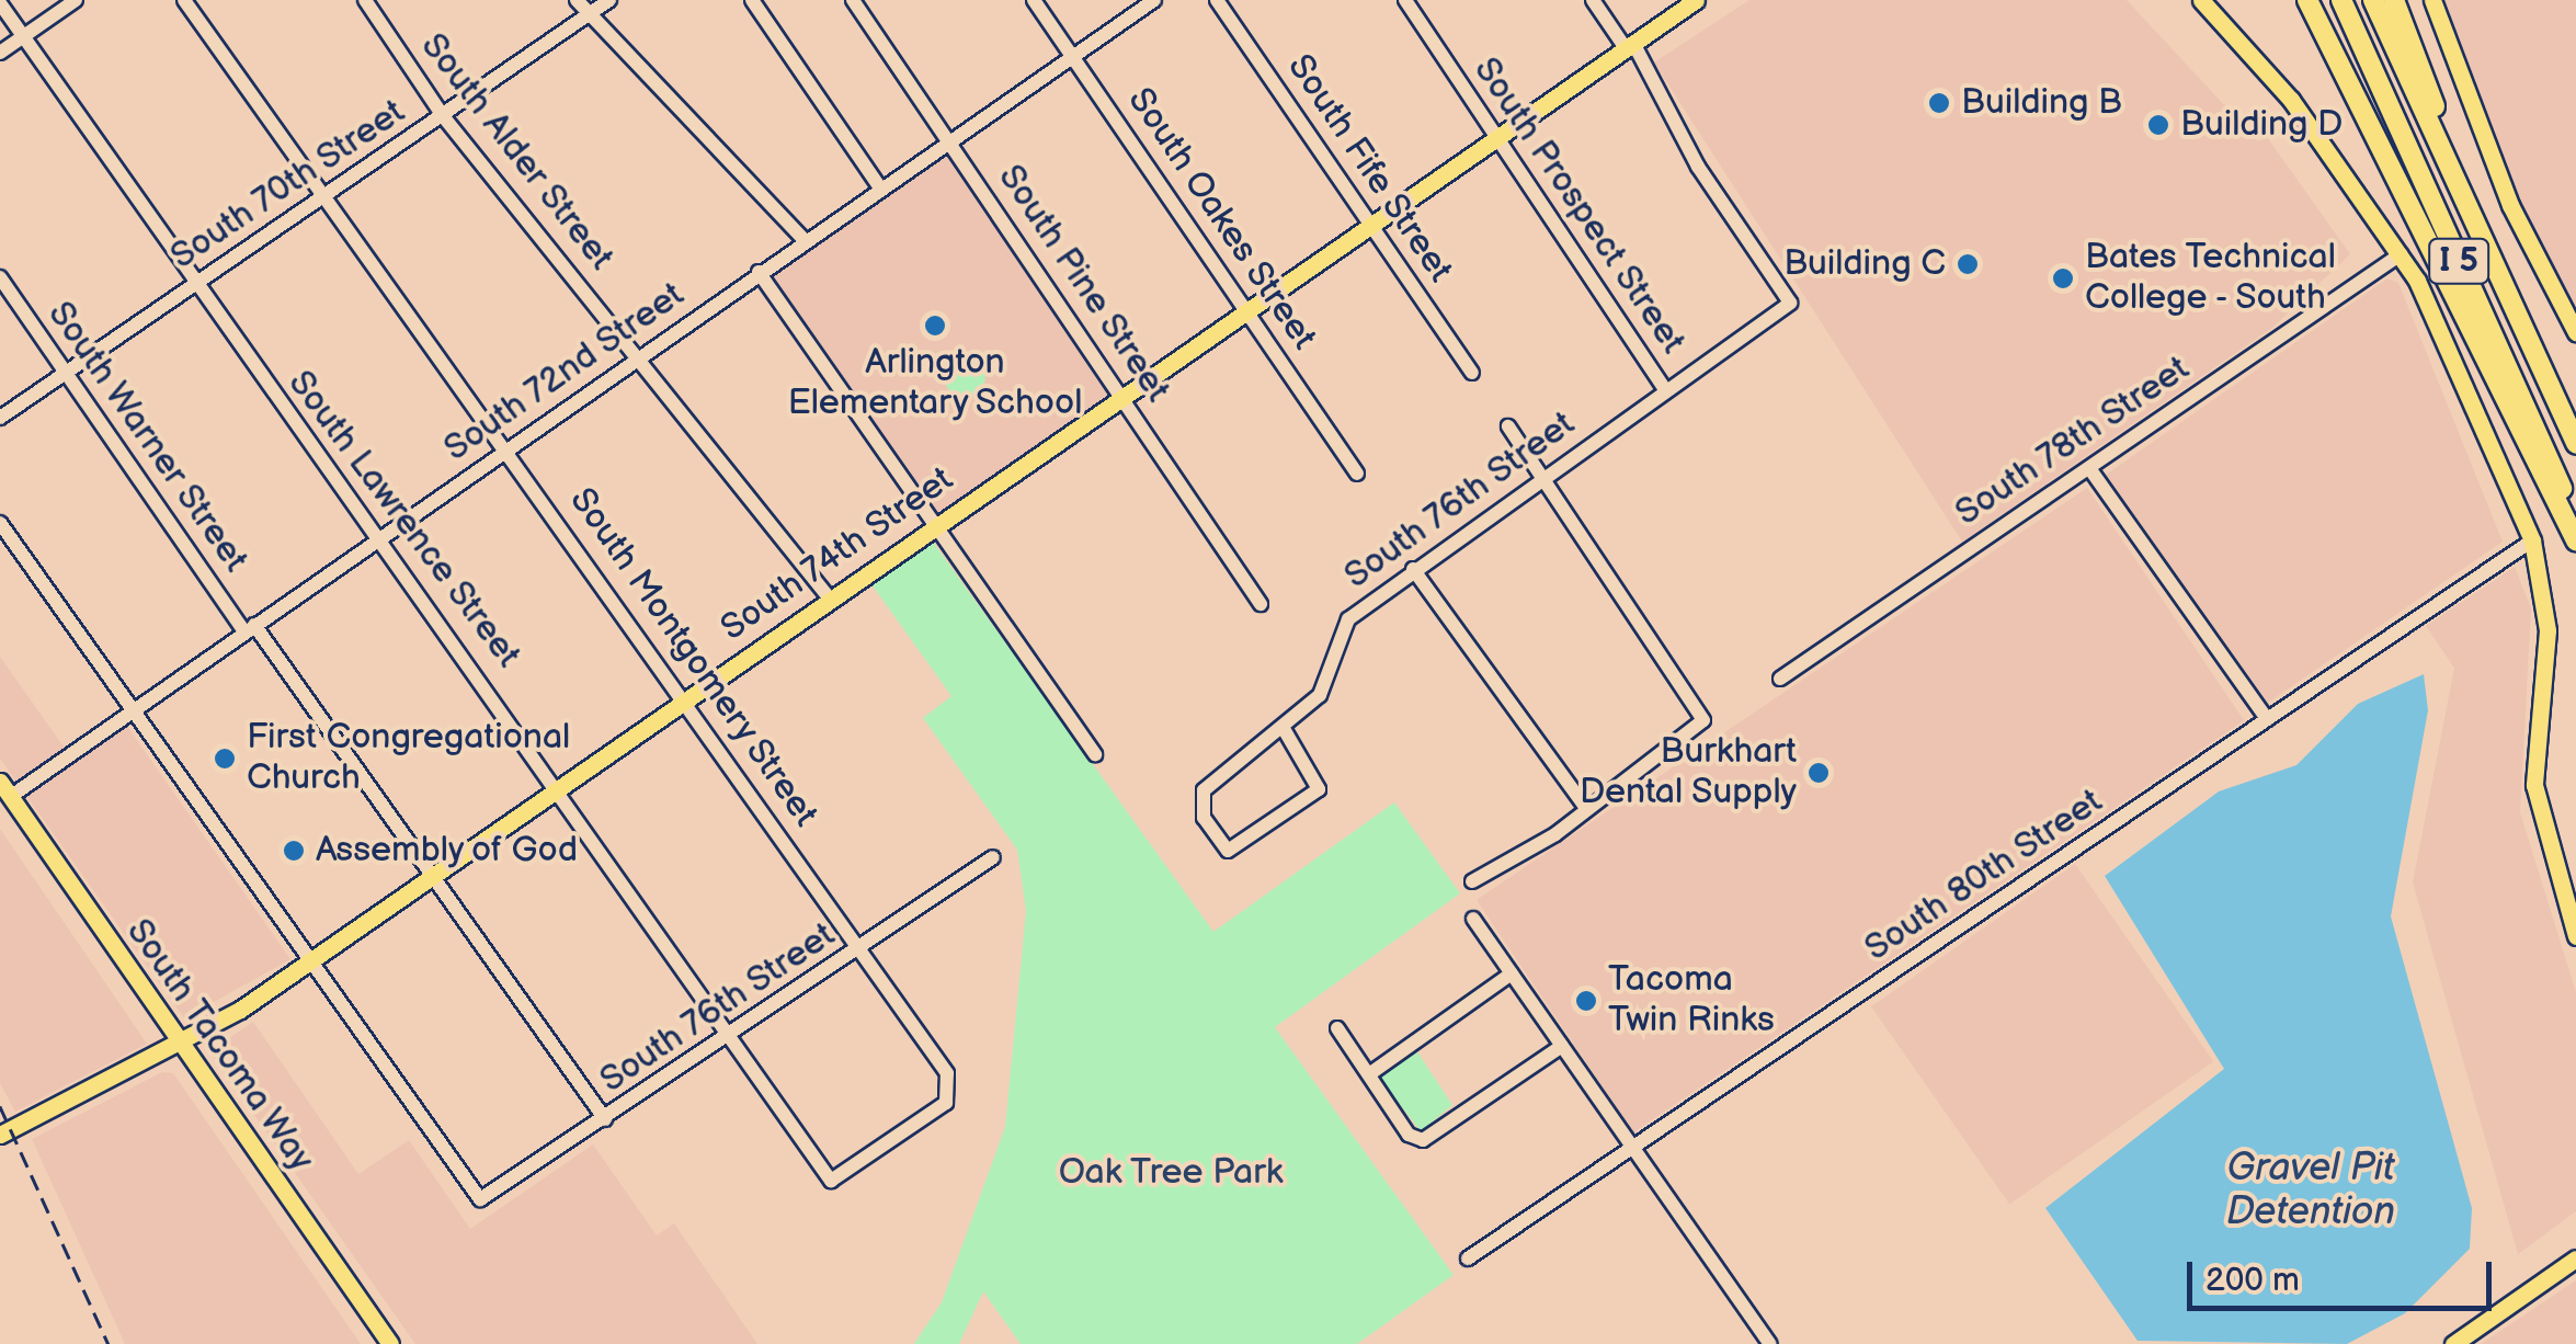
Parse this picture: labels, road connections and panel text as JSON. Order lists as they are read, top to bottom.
{
  "streets": {
    "highway": ["I 5"],
    "main road": ["South 74th Street", "South Tacoma Way"],
    "street": [
      "South Alder Street",
      "South Fife Street",
      "South 70th Street",
      "South Prospect Street",
      "South Oakes Street",
      "South Pine Street",
      "South 72nd Street",
      "South Warner Street",
      "South 78th Street",
      "South 76th Street",
      "South Lawrence Street",
      "South Montgomery Street",
      "South 80th Street"
    ]
  },
  "crossings": [
    ["South Alder Street", "South 70th Street"],
    ["South Alder Street", "South 72nd Street"],
    ["South Alder Street", "South 74th Street"],
    ["South Fife Street", "South 74th Street"],
    ["South 70th Street", "South Warner Street"],
    ["South 70th Street", "South Lawrence Street"],
    ["South 70th Street", "South Montgomery Street"],
    ["South Prospect Street", "South 76th Street"],
    ["South Prospect Street", "South 74th Street"],
    ["South Oakes Street", "South 72nd Street"],
    ["South Oakes Street", "South 74th Street"],
    ["South Pine Street", "South 72nd Street"],
    ["South Pine Street", "South 74th Street"],
    ["South 72nd Street", "South Warner Street"],
    ["South 72nd Street", "South Lawrence Street"],
    ["South 72nd Street", "South Montgomery Street"],
    ["South 72nd Street", "South Tacoma Way"],
    ["South Warner Street", "South 76th Street"],
    ["South Warner Street", "South 74th Street"],
    ["South 76th Street", "South Lawrence Street"],
    ["South 76th Street", "South 74th Street"],
    ["South 76th Street", "South Montgomery Street"],
    ["South Lawrence Street", "South 74th Street"],
    ["South Lawrence Street", "South Montgomery Street"],
    ["South 74th Street", "South Montgomery Street"],
    ["South 74th Street", "South Tacoma Way"]
  ],
  "water": ["Gravel Pit Detention"],
  "parks": ["Oak Tree Park"],
  "places": [
    "Building B",
    "Building D",
    "Building C",
    "Bates Technical College - South",
    "Arlington Elementary School",
    "First Congregational Church",
    "Burkhart Dental Supply",
    "Assembly of God",
    "Tacoma Twin Rinks"
  ],
  "scale_bar": "200 m"
}
